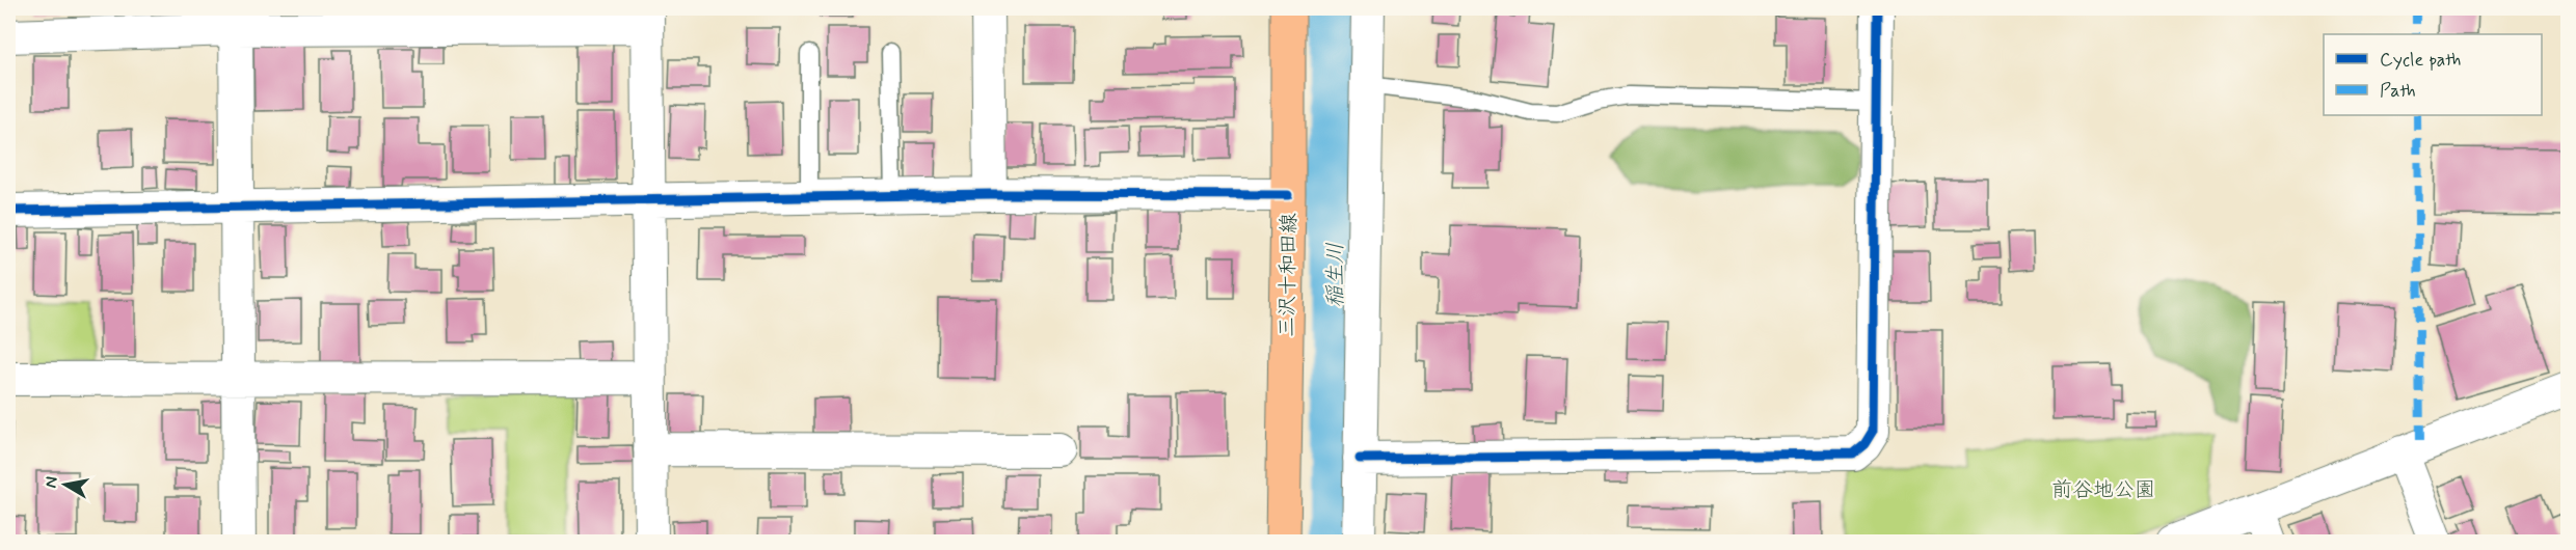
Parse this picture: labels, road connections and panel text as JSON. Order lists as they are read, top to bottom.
{
  "streets": {
    "main road": ["三沢十和田線"]
  },
  "water": ["稲生川"],
  "parks": ["前谷地公園"],
  "legend": ["Cycle path", "Path"],
  "north": "left"
}
